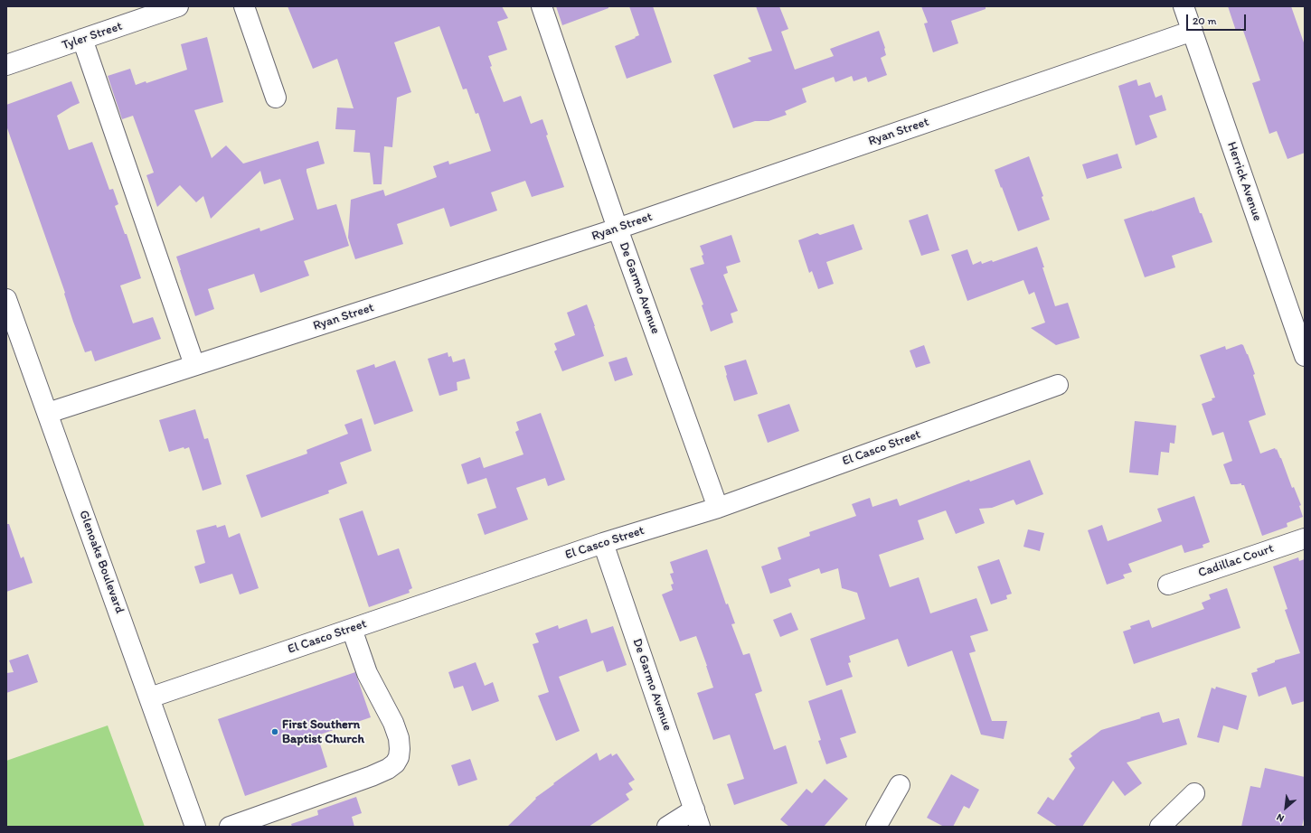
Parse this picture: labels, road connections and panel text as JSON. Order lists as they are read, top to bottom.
{
  "streets": {
    "street": [
      "Tyler Street",
      "Ryan Street",
      "Herrick Avenue",
      "De Garmo Avenue",
      "El Casco Street",
      "Cadillac Court",
      "Glenoaks Boulevard"
    ]
  },
  "crossings": [
    ["Ryan Street", "Herrick Avenue"],
    ["Ryan Street", "De Garmo Avenue"],
    ["Ryan Street", "Glenoaks Boulevard"],
    ["De Garmo Avenue", "El Casco Street"],
    ["El Casco Street", "Glenoaks Boulevard"]
  ],
  "places": ["First Southern Baptist Church"],
  "scale_bar": "20 m",
  "north": "bottom left"
}
